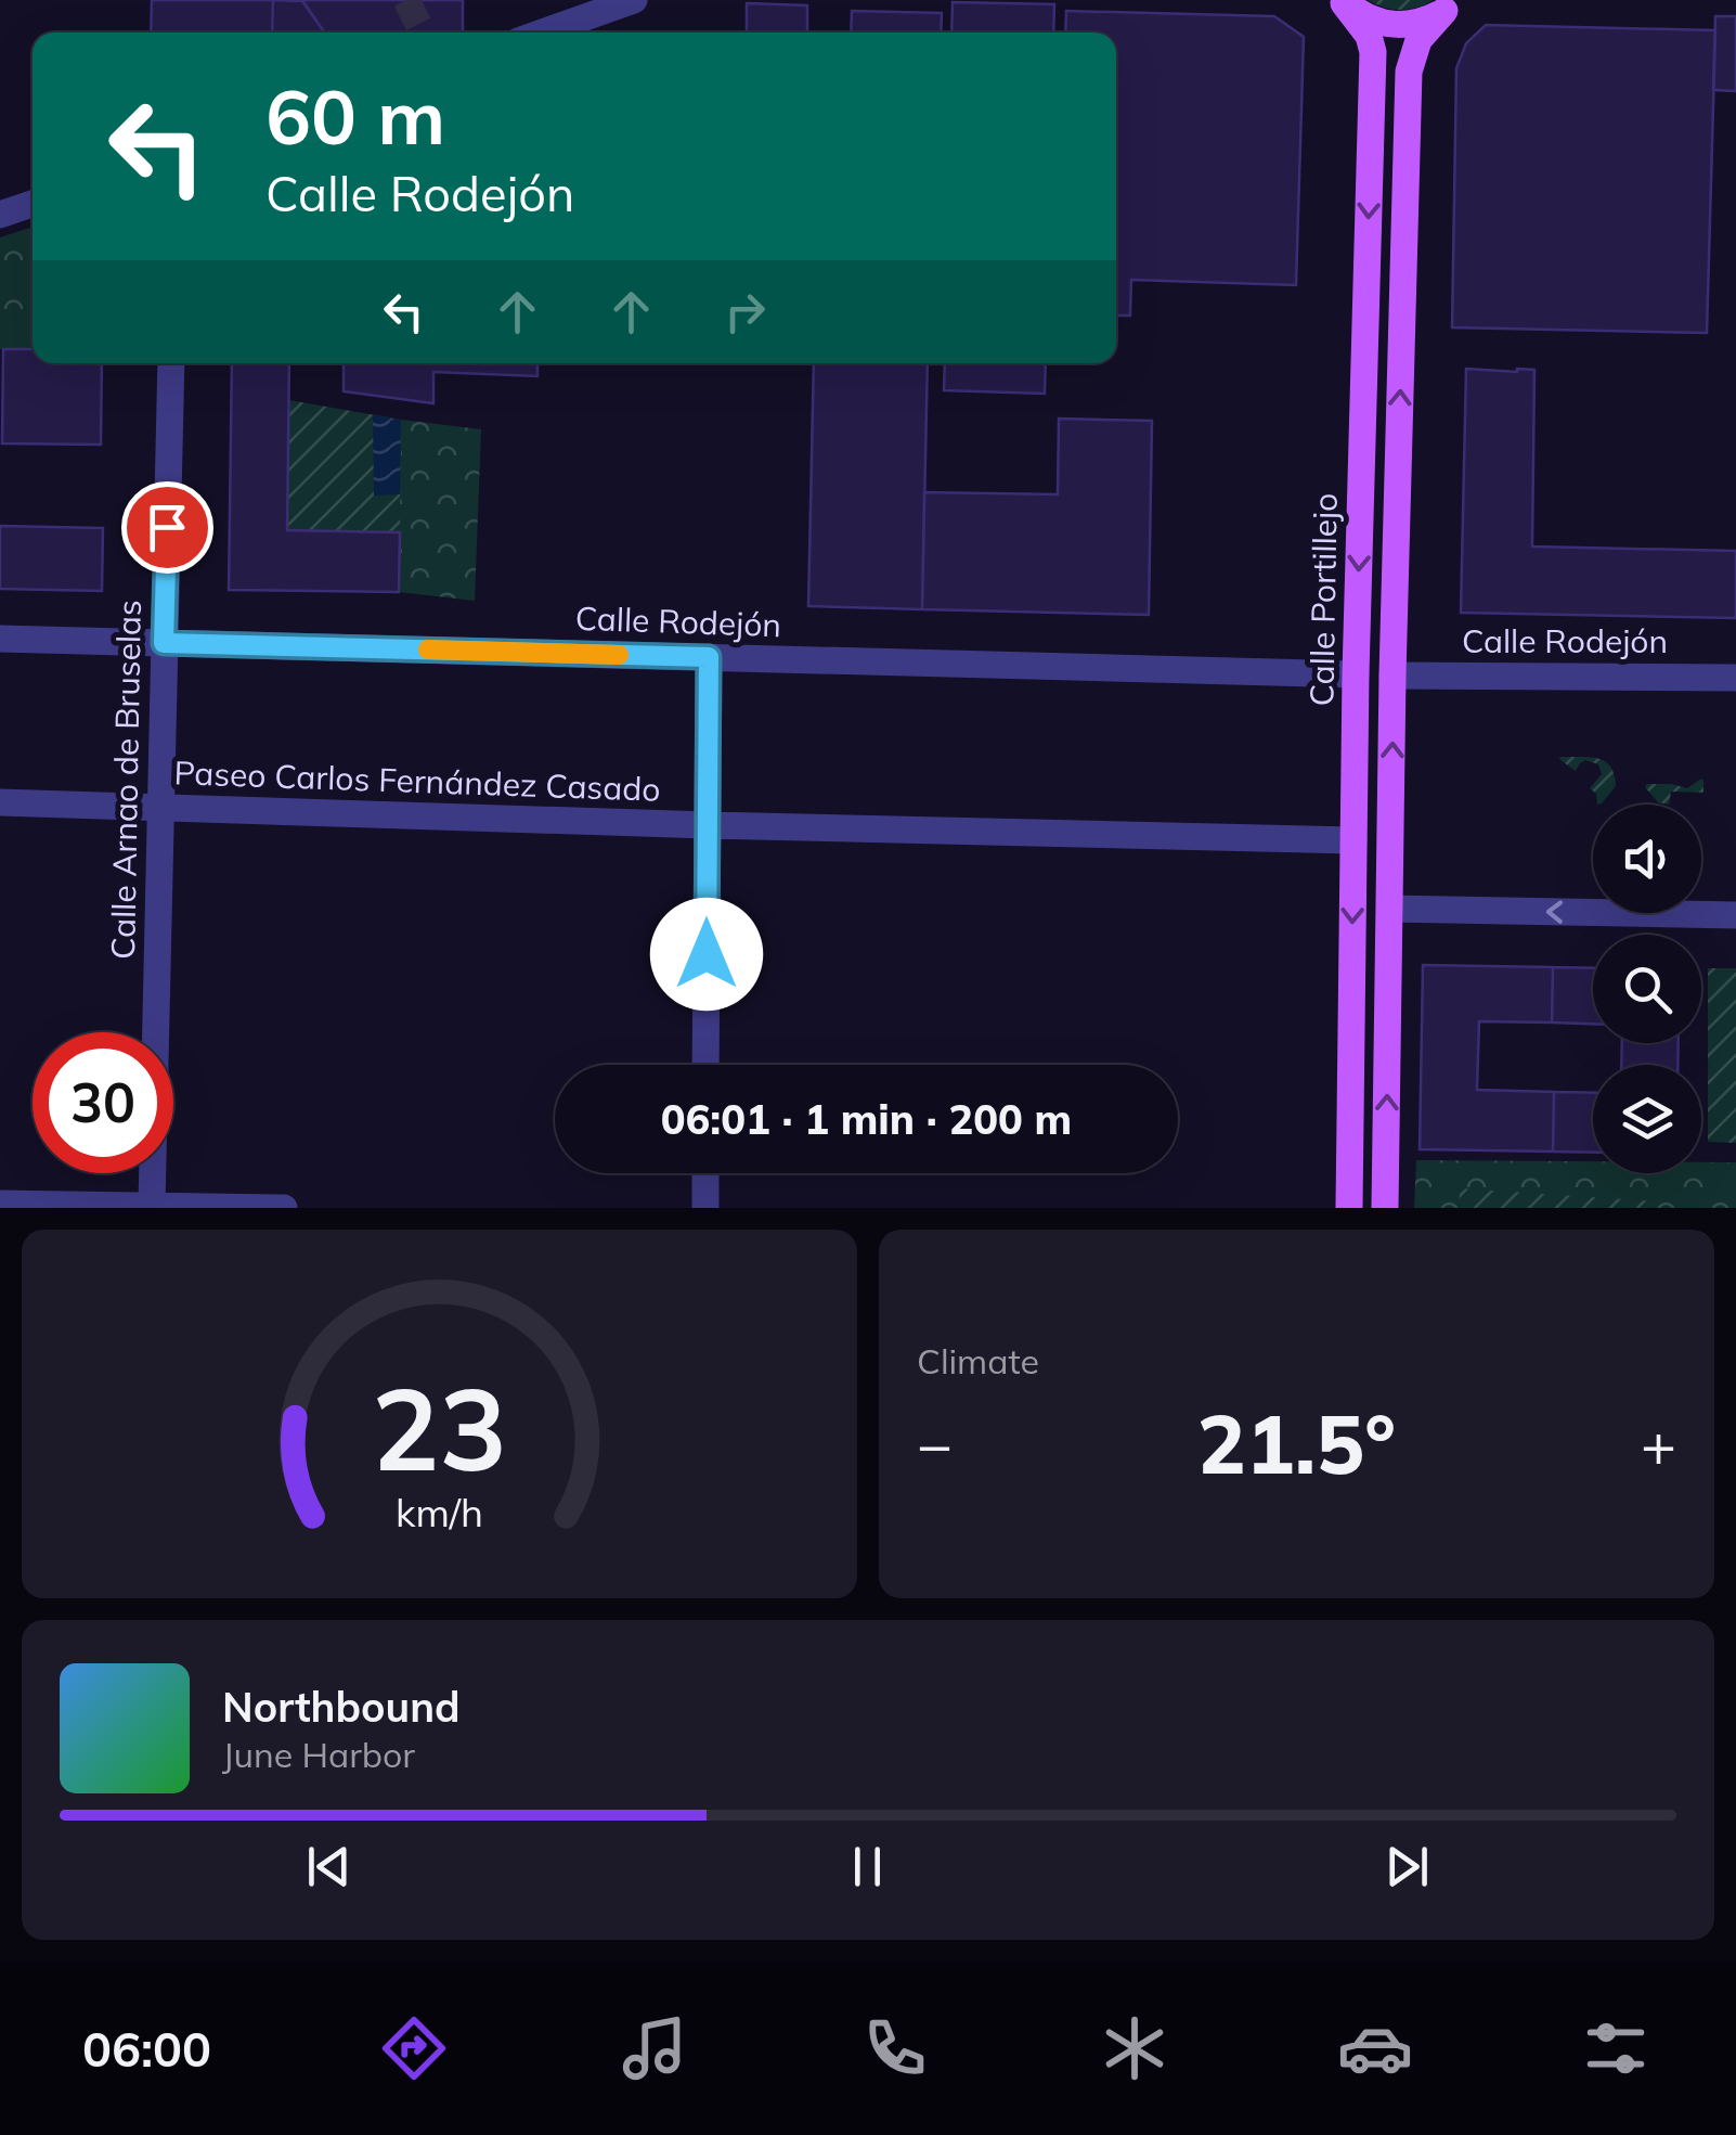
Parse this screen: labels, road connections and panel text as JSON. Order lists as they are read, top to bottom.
{
  "streets": {
    "main road": ["Calle Portillejo"],
    "street": ["Calle Rodejón", "Calle Arnao de Bruselas", "Paseo Carlos Fernández Casado"]
  },
  "crossings": [
    ["Calle Portillejo", "Calle Rodejón"],
    ["Calle Portillejo", "Paseo Carlos Fernández Casado"],
    ["Calle Rodejón", "Calle Arnao de Bruselas"],
    ["Calle Arnao de Bruselas", "Paseo Carlos Fernández Casado"]
  ],
  "page": {
    "turn": ["60 m", "Calle Rodejón"],
    "limit": "30",
    "trip": "06:01 · 1 min · 200 m",
    "tile": "Climate",
    "heat": ["−", "21.5°", "+"],
    "song": ["Northbound", "June Harbor"],
    "tabs": "06:00",
    "gauge": ["23", "km/h"]
  }
}
